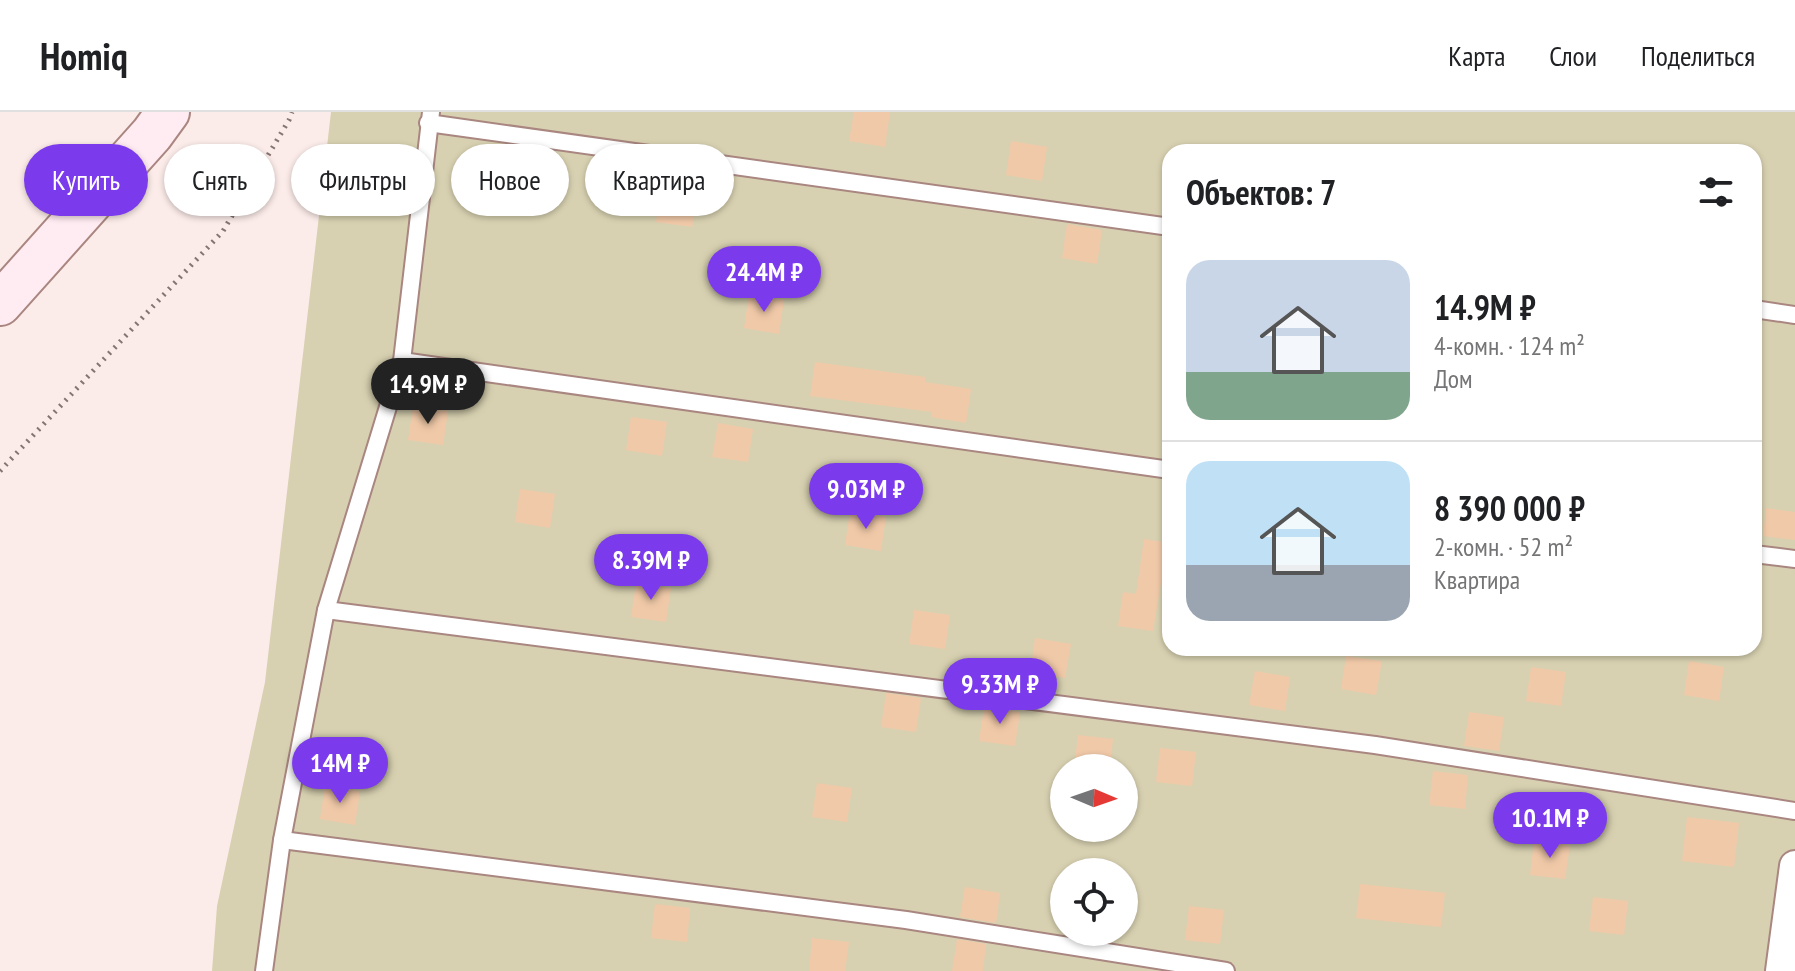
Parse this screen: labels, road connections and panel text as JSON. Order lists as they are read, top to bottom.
{
  "north": "right",
  "page": {
    "header": "Homiq",
    "nav": ["Карта", "Слои", "Поделиться"],
    "chip": [
      "Купить",
      "Снять",
      "Фильтры",
      "Новое",
      "Квартира"
    ],
    "heading": "Объектов: 7",
    "list": [
      {
        "name": "14.9M ₽",
        "note": "4-комн. · 124 m² · Дом"
      },
      {
        "name": "8 390 000 ₽",
        "note": "2-комн. · 52 m² · Квартира"
      }
    ],
    "price": [
      "24.4M ₽",
      "14.9M ₽",
      "9.03M ₽",
      "8.39M ₽",
      "9.33M ₽",
      "14M ₽",
      "10.1M ₽"
    ]
  }
}
